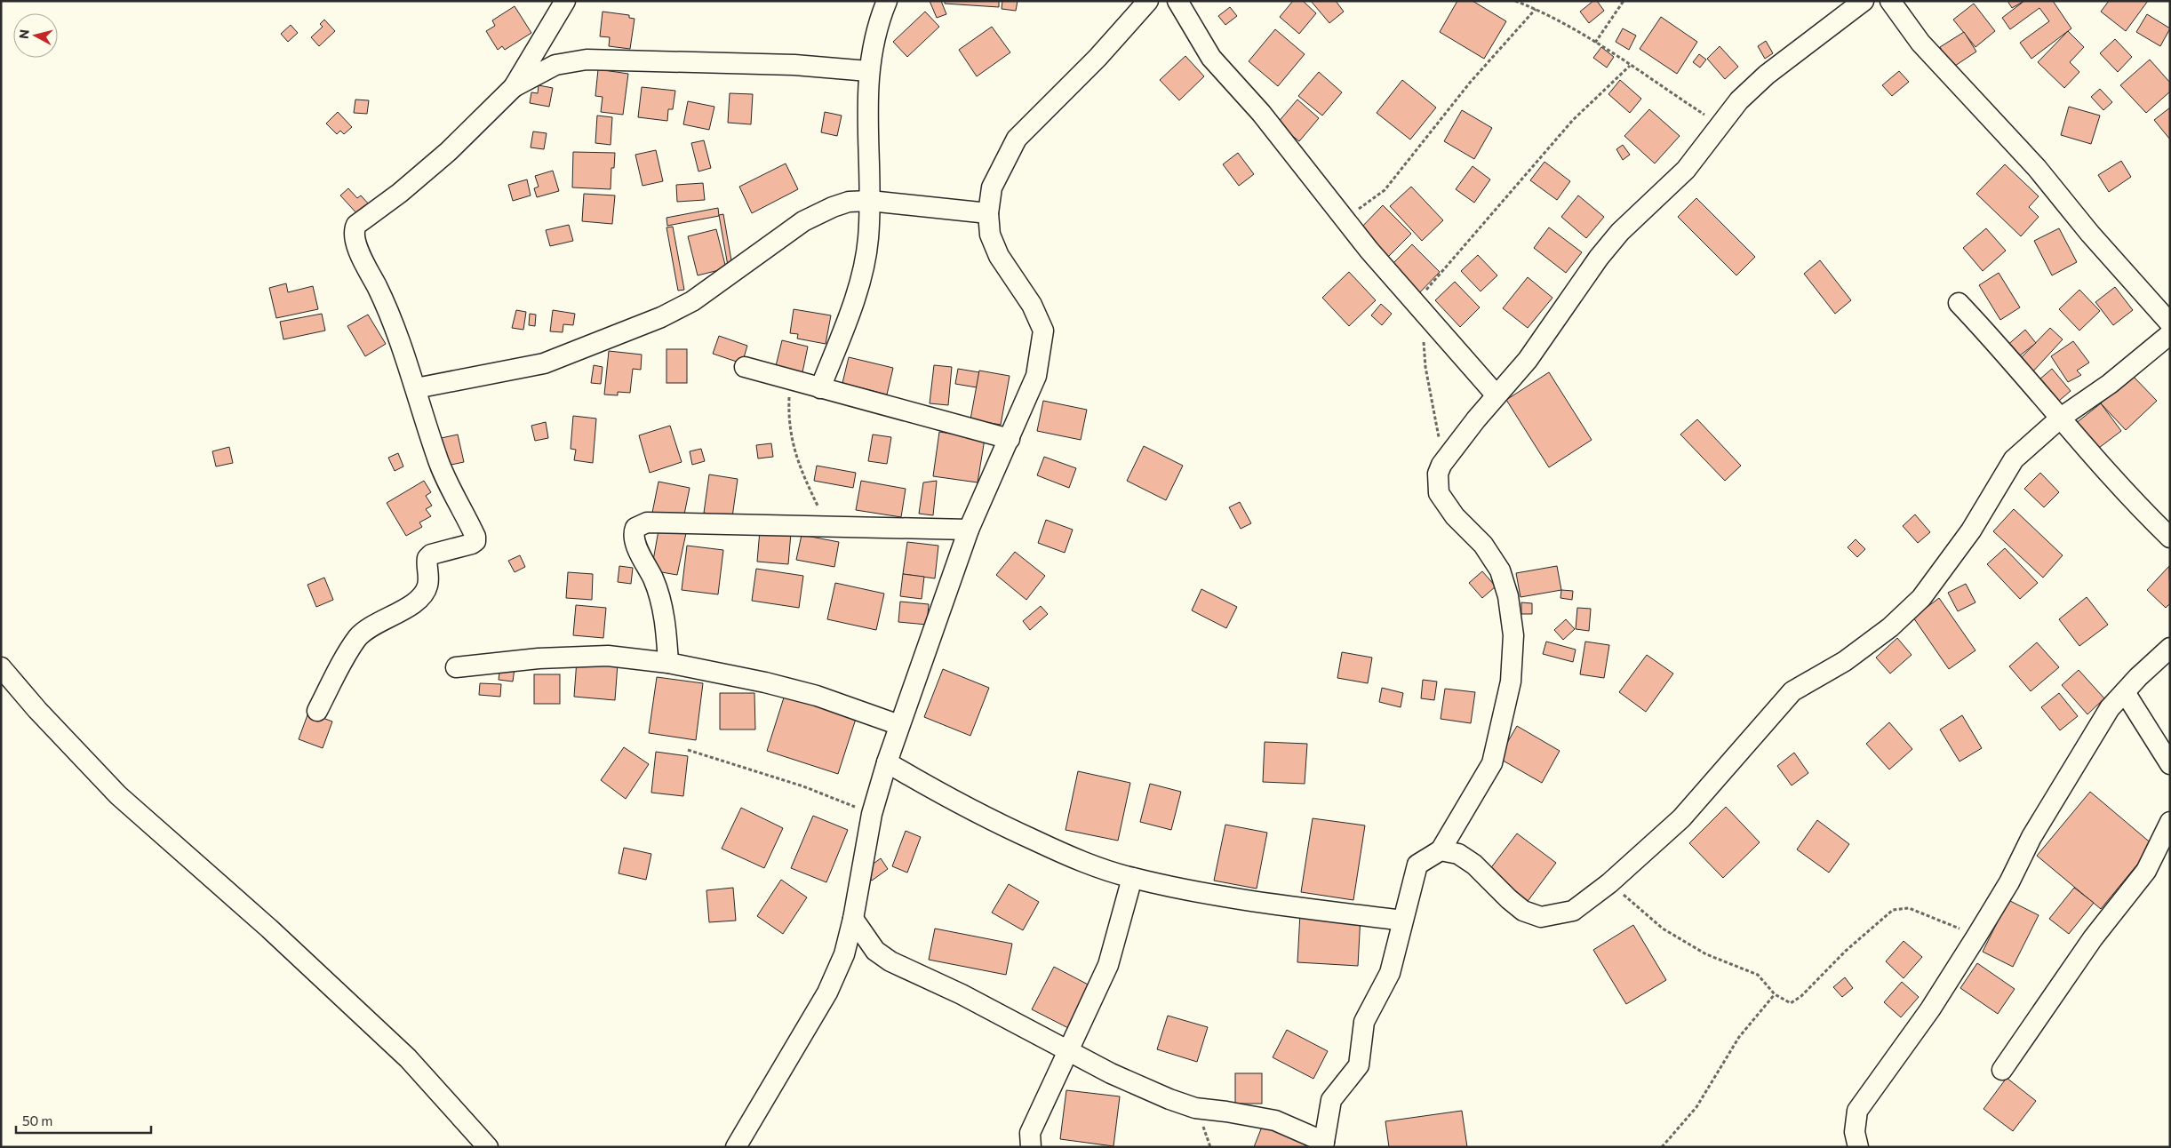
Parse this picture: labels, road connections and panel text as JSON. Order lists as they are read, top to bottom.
{
  "scale_bar": "50 m",
  "north": "left"
}
